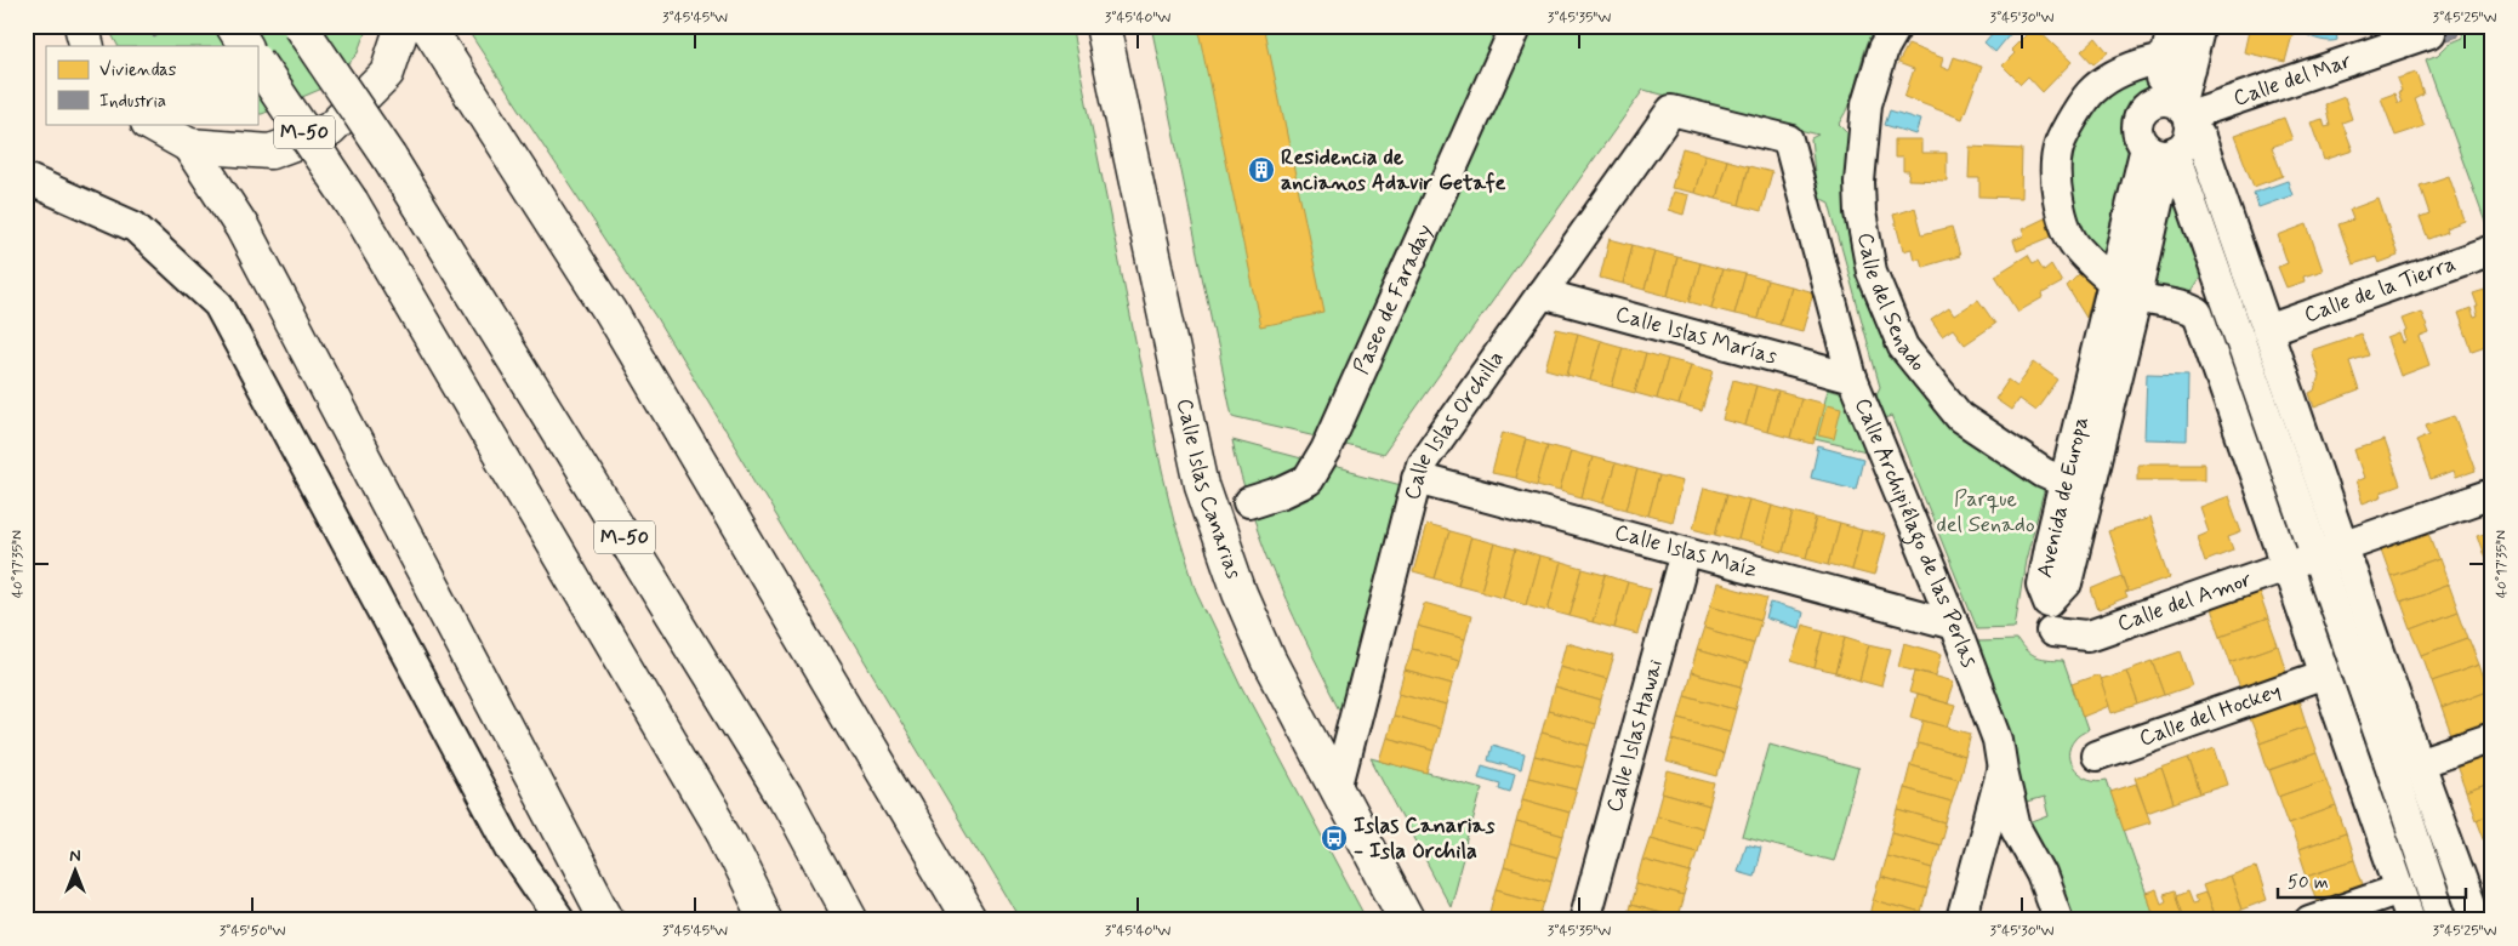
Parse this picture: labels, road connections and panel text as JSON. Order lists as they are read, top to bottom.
{
  "streets": {
    "main road": ["M-50", "Calle Islas Canarias"],
    "street": [
      "Calle del Mar",
      "Calle de la Tierra",
      "Paseo de Faraday",
      "Calle del Senado",
      "Calle Islas Marías",
      "Calle Islas Orchilla",
      "Avenida de Europa",
      "Calle Archipiélago de las Perlas",
      "Calle Islas Maíz",
      "Calle del Amor",
      "Calle del Hockey",
      "Calle Islas Hawai"
    ]
  },
  "crossings": [
    ["Calle del Mar", "Avenida de Europa"],
    ["Calle del Senado", "Avenida de Europa"],
    ["Calle Islas Marías", "Calle Islas Orchilla"],
    ["Calle Islas Marías", "Calle Archipiélago de las Perlas"],
    ["Calle Islas Orchilla", "Calle Islas Canarias"],
    ["Calle Islas Orchilla", "Calle Archipiélago de las Perlas"],
    ["Calle Islas Orchilla", "Calle Islas Maíz"],
    ["Calle Archipiélago de las Perlas", "Calle Islas Maíz"],
    ["Calle Islas Maíz", "Calle Islas Hawai"]
  ],
  "parks": ["Parque del Senado"],
  "places": {
    "building": ["Residencia de ancianos Adavir Getafe"],
    "bus stop": ["Islas Canarias - Isla Orchila"]
  },
  "legend": ["Viviendas", "Industria"],
  "scale_bar": "50 m",
  "north": "top",
  "coordinates": [
    "3°45'45\"W",
    "3°45'40\"W",
    "3°45'35\"W",
    "3°45'30\"W",
    "3°45'25\"W",
    "40°17'35\"N",
    "3°45'50\"W"
  ]
}
